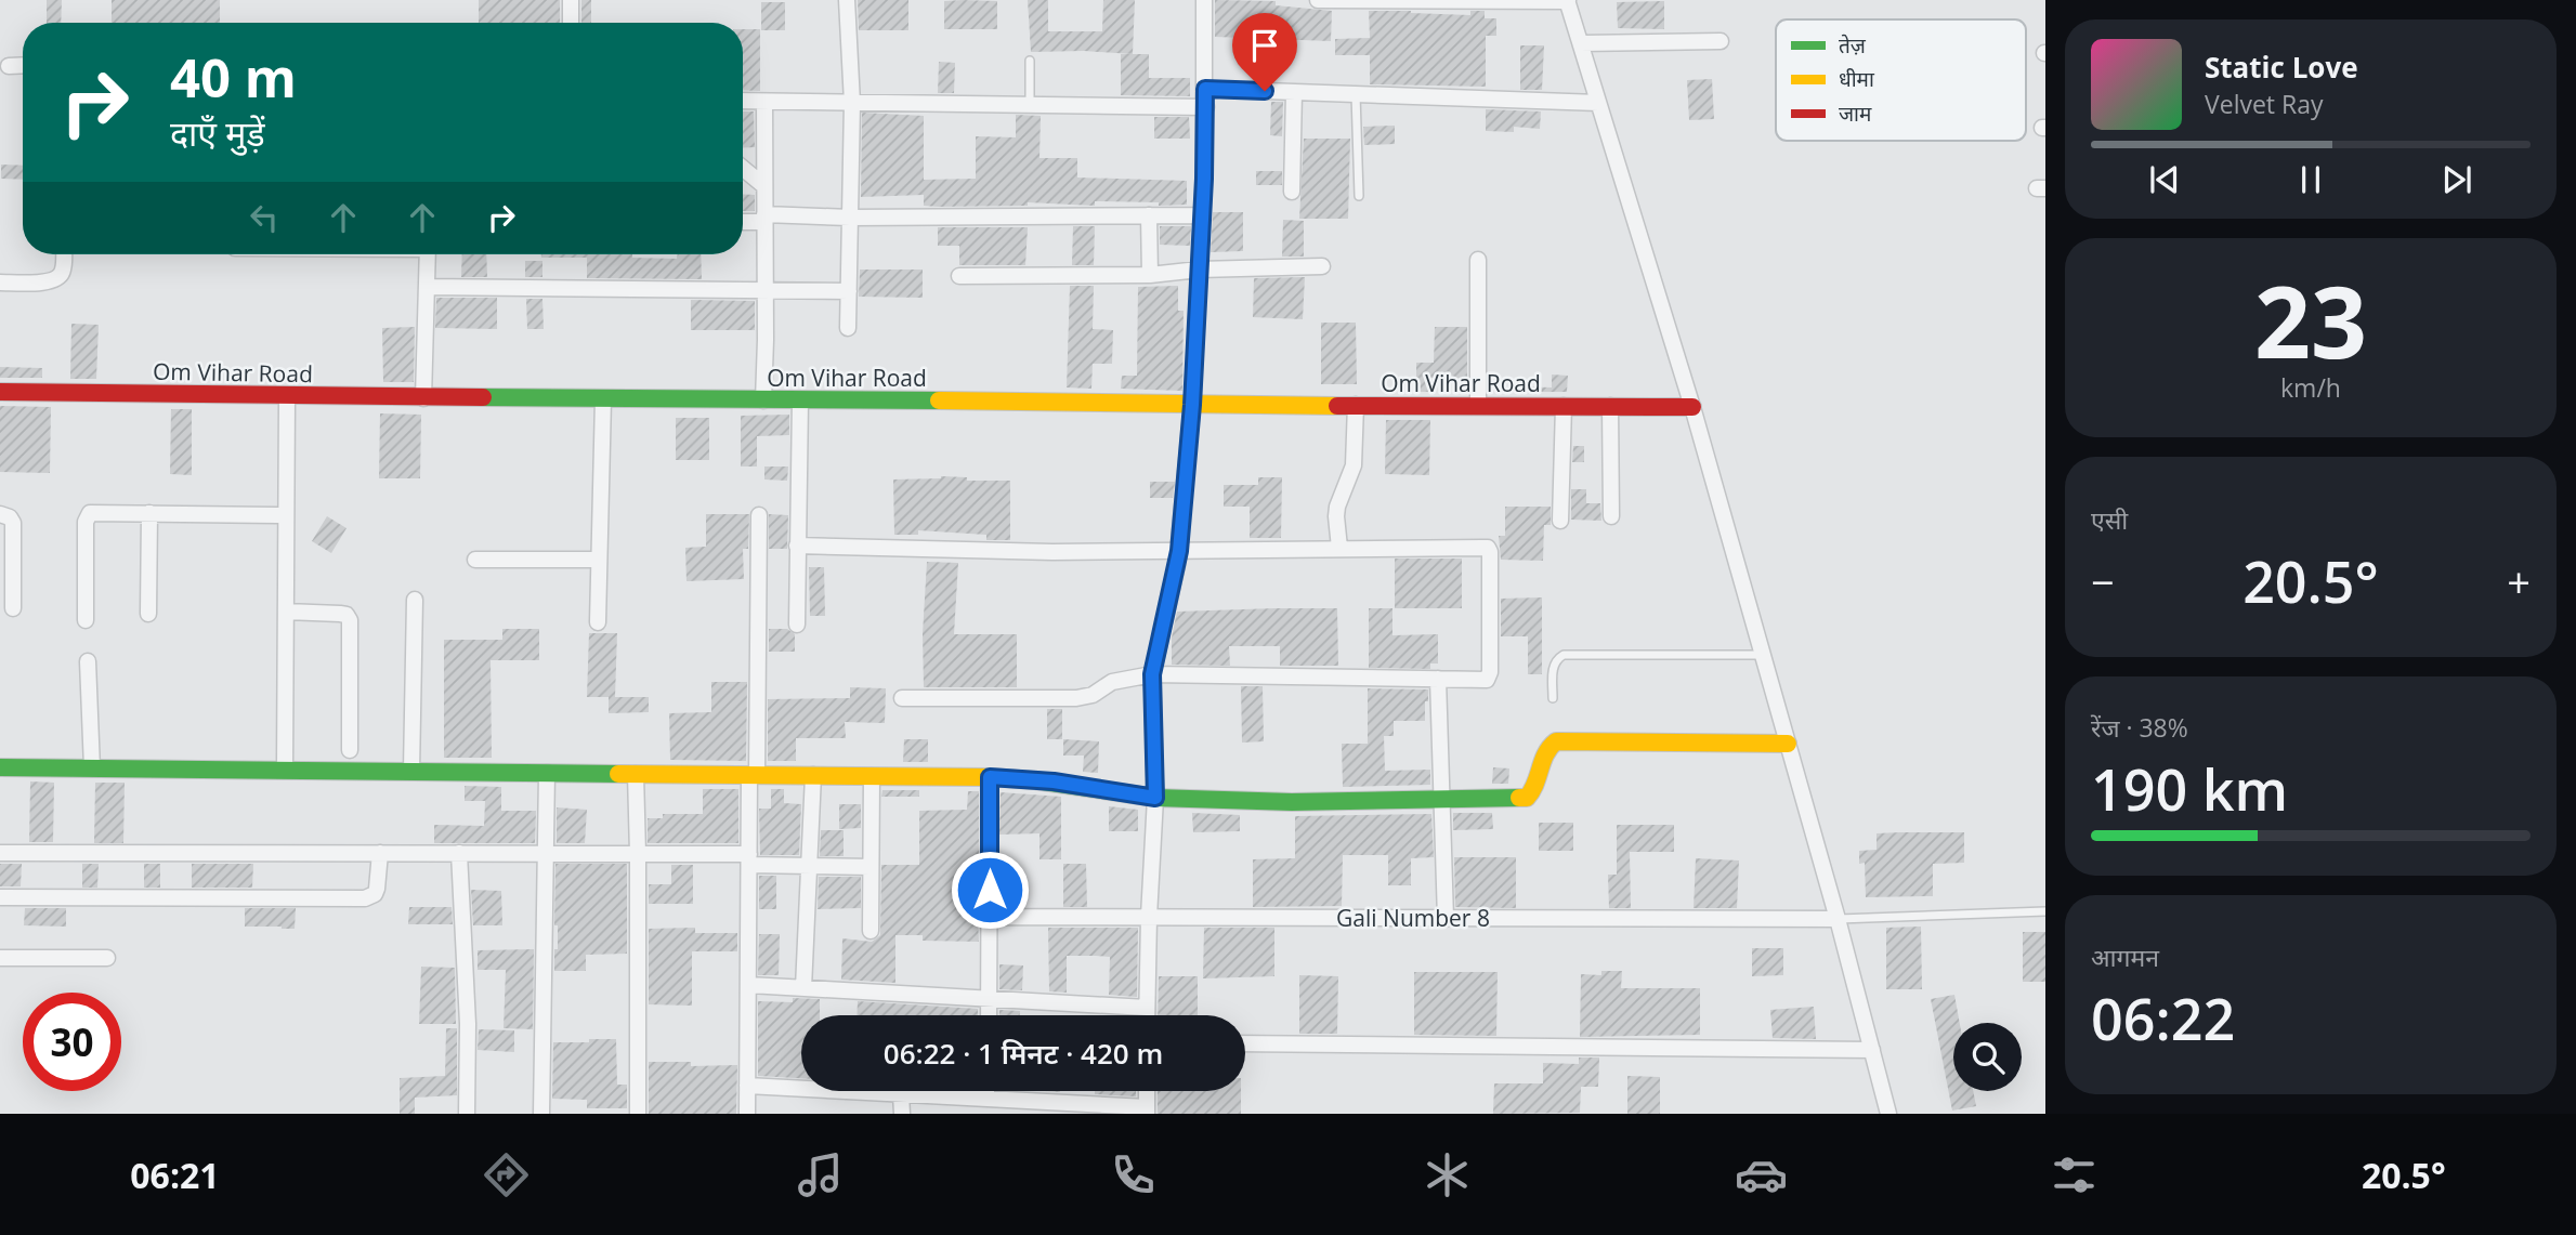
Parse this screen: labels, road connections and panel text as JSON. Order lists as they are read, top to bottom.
{
  "streets": {
    "street": ["Om Vihar Road", "Gali Number 8"]
  },
  "legend": ["तेज़", "धीमा", "जाम"],
  "page": {
    "turn": ["40 m", "दाएँ मुड़ें"],
    "song": ["Static Love", "Velvet Ray"],
    "tile": [
      ["23", "km/h"],
      "एसी",
      ["रेंज · 38%", "190 km"],
      ["आगमन", "06:22"]
    ],
    "heat": ["−", "20.5°", "+"],
    "limit": "30",
    "trip": "06:22 · 1 मिनट · 420 m",
    "tabs": ["06:21", "20.5°"]
  }
}
